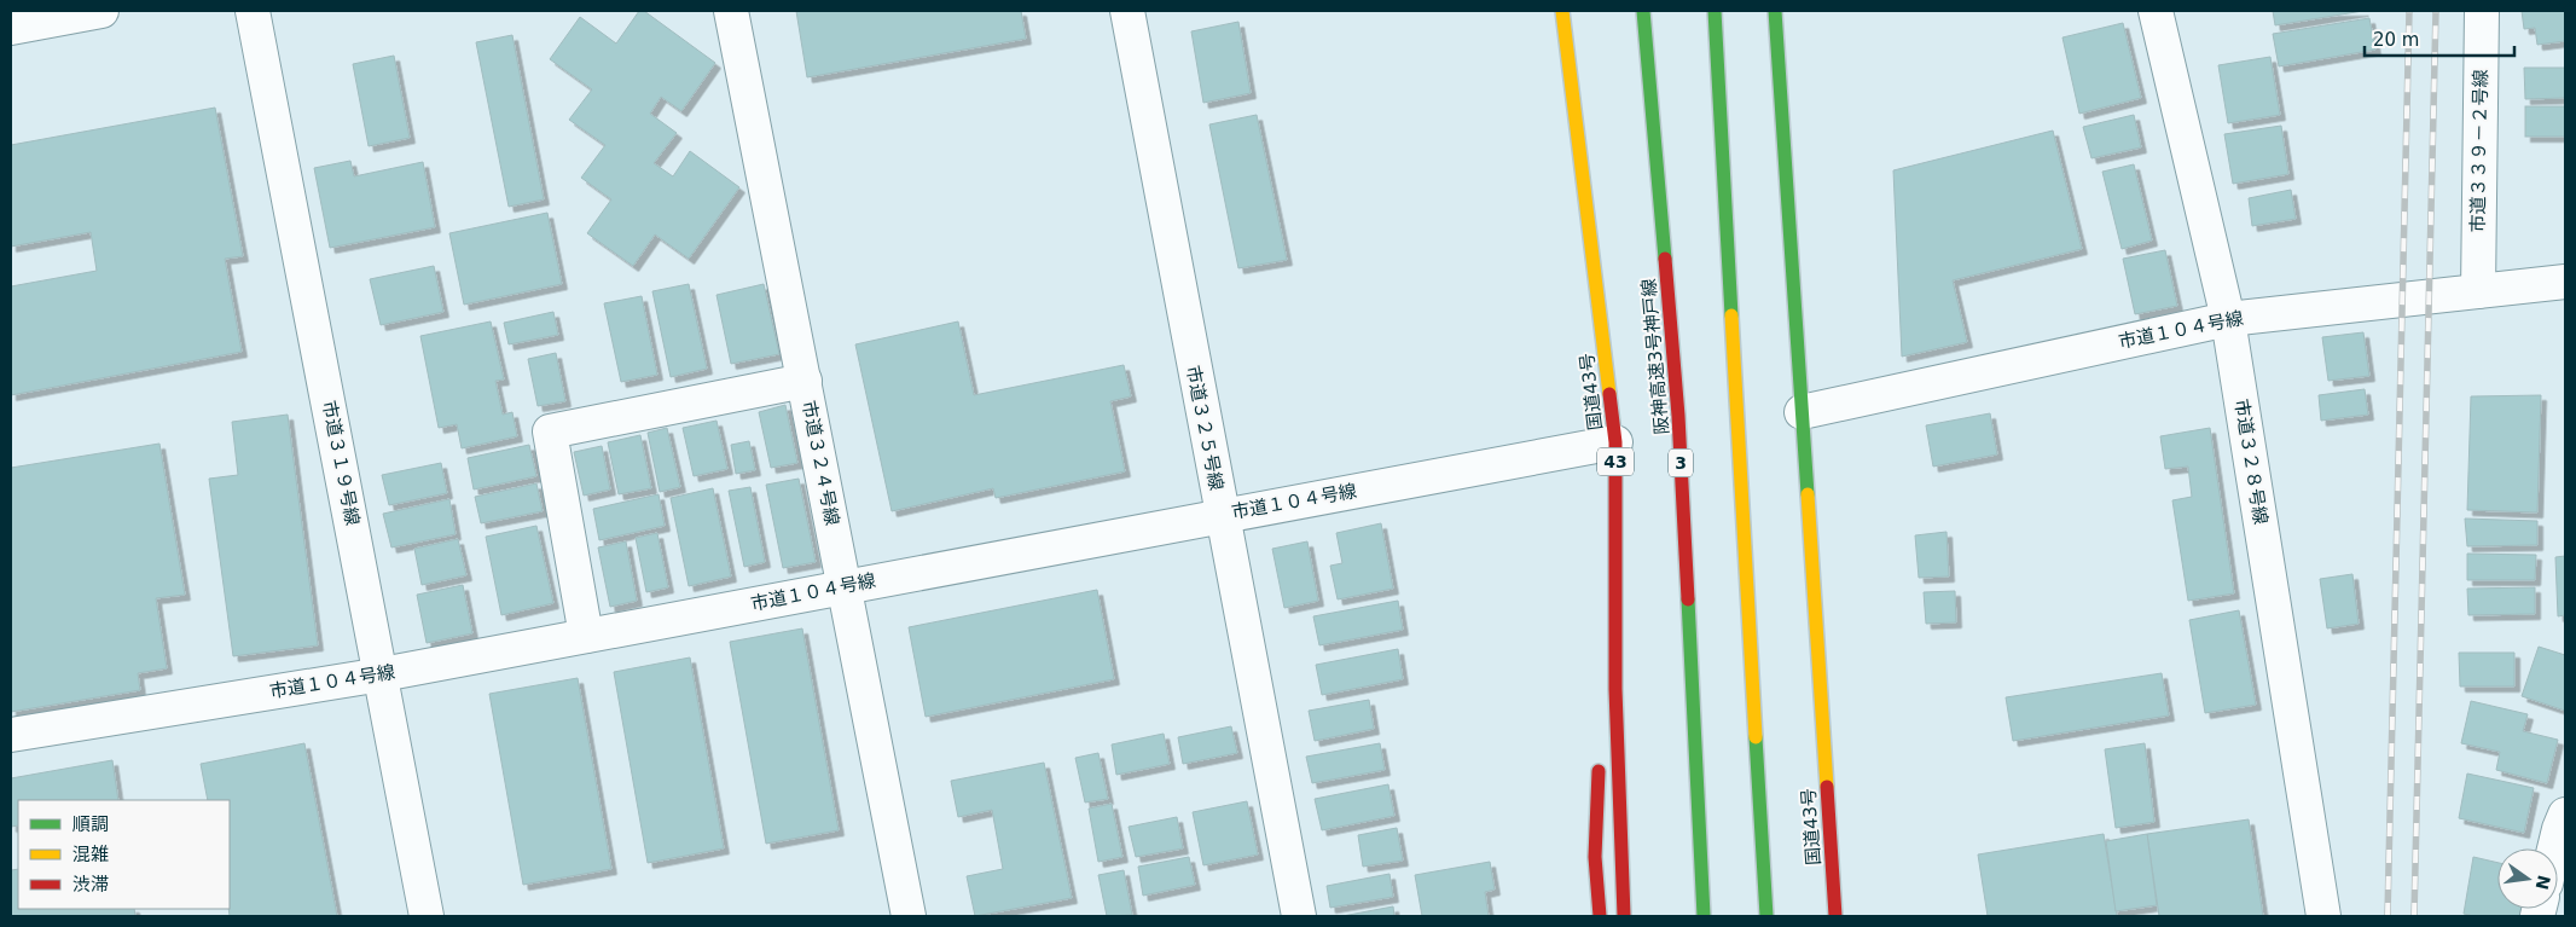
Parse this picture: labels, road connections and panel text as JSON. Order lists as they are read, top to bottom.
{
  "streets": {
    "highway": [
      "阪神高速3号神戸線",
      "国道43号",
      "43",
      "3"
    ],
    "street": [
      "市道３３９－２号線",
      "市道１０４号線",
      "市道３２５号線",
      "市道３２８号線",
      "市道３１９号線",
      "市道３２４号線"
    ]
  },
  "crossings": [
    ["市道３３９－２号線", "市道１０４号線"],
    ["市道１０４号線", "国道43号"],
    ["市道１０４号線", "市道３２５号線"],
    ["市道１０４号線", "市道３２８号線"],
    ["市道１０４号線", "市道３１９号線"],
    ["市道１０４号線", "市道３２４号線"]
  ],
  "legend": ["順調", "混雑", "渋滞"],
  "scale_bar": "20 m",
  "north": "right"
}
